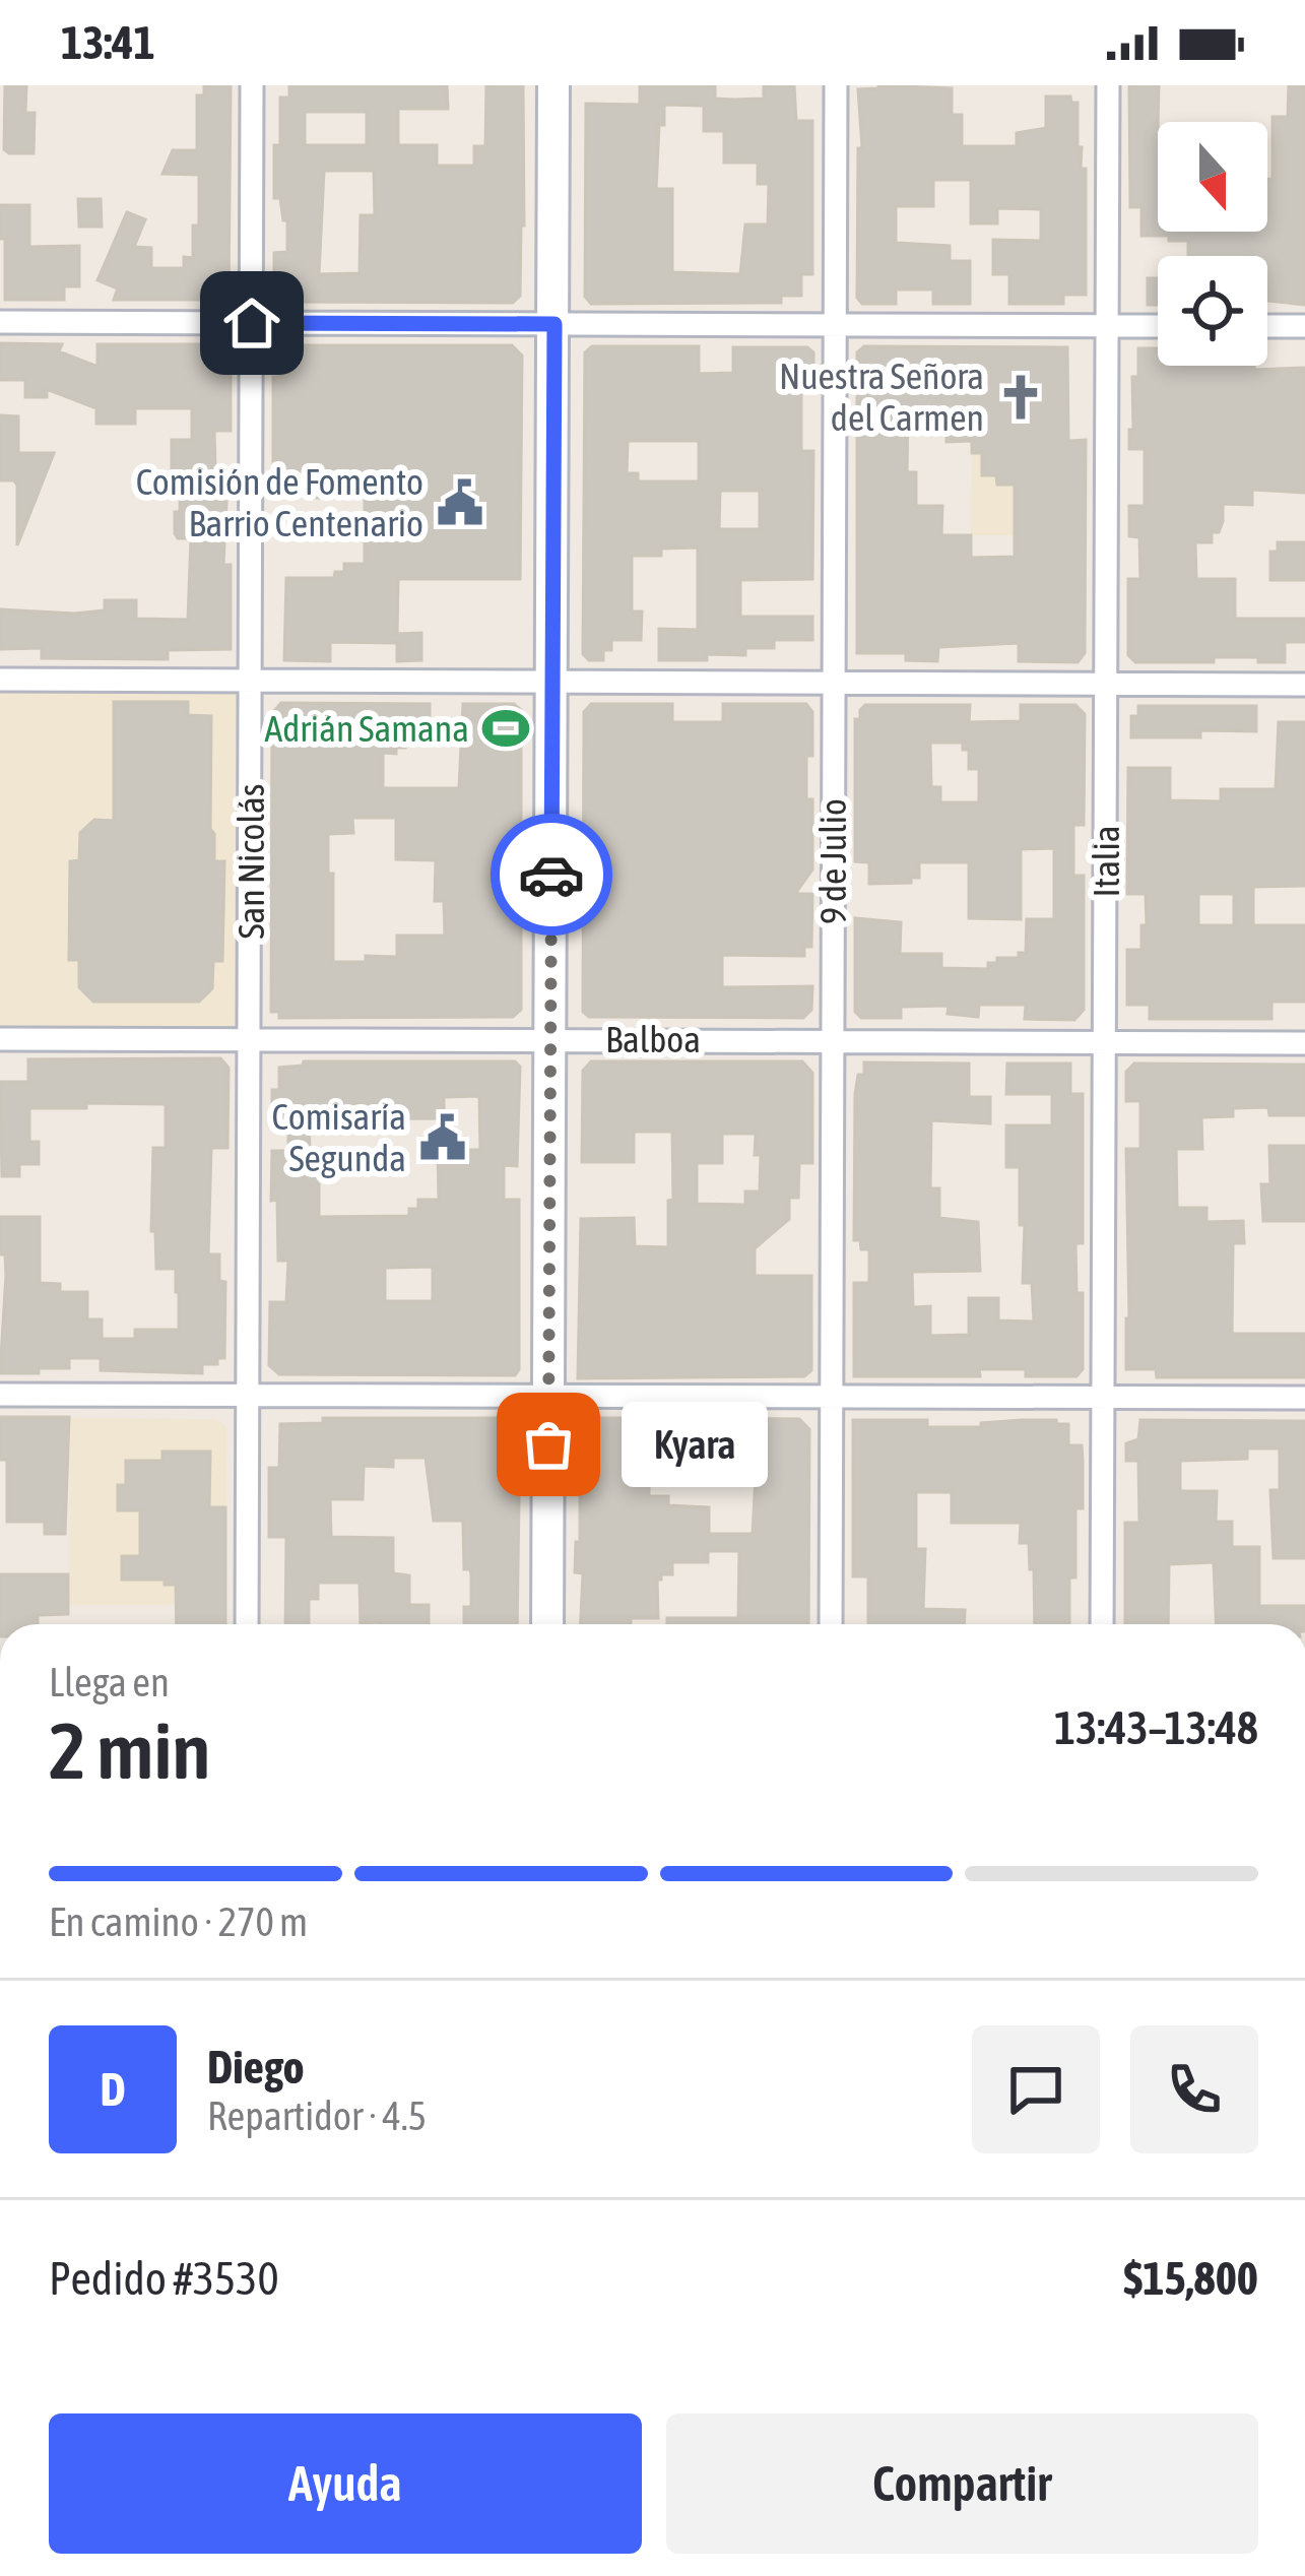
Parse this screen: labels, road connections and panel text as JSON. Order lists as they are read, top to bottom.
{
  "streets": {
    "street": [
      "San Nicolás",
      "9 de Julio",
      "Italia",
      "Balboa"
    ]
  },
  "crossings": [
    ["San Nicolás", "Balboa"],
    ["9 de Julio", "Balboa"],
    ["Italia", "Balboa"]
  ],
  "places": {
    "church": ["Nuestra Señora del Carmen"],
    "public building": ["Comisión de Fomento Barrio Centenario", "Comisaría Segunda"],
    "sports": ["Adrián Samana"],
    "other": ["Kyara"]
  },
  "north": "bottom",
  "page": {
    "status": "13:41",
    "bubble": "Kyara",
    "heading": ["2 min", "Llega en", "13:43–13:48"],
    "panel": [
      "Diego",
      "Repartidor · 4.5",
      "Pedido #3530",
      "$15,800"
    ],
    "bar": "En camino · 270 m",
    "round": "D",
    "buttons": ["Ayuda", "Compartir"]
  }
}
